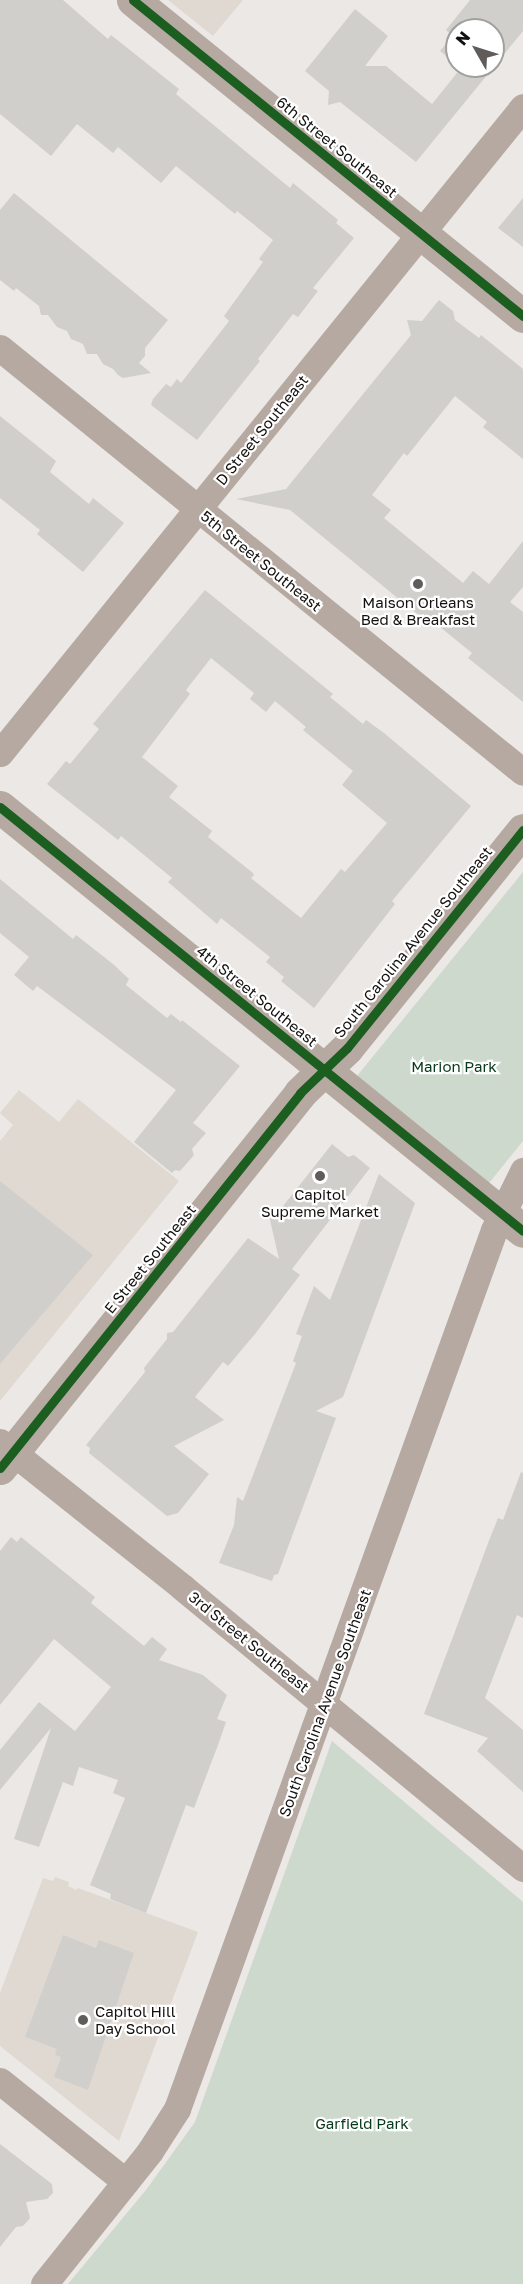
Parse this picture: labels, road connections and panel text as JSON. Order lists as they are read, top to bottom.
{
  "streets": {
    "street": [
      "6th Street Southeast",
      "D Street Southeast",
      "5th Street Southeast",
      "South Carolina Avenue Southeast",
      "4th Street Southeast",
      "E Street Southeast",
      "3rd Street Southeast"
    ]
  },
  "crossings": [
    ["6th Street Southeast", "D Street Southeast"],
    ["D Street Southeast", "5th Street Southeast"],
    ["South Carolina Avenue Southeast", "4th Street Southeast"],
    ["South Carolina Avenue Southeast", "E Street Southeast"],
    ["South Carolina Avenue Southeast", "3rd Street Southeast"],
    ["4th Street Southeast", "E Street Southeast"],
    ["E Street Southeast", "3rd Street Southeast"]
  ],
  "parks": ["Marion Park", "Garfield Park"],
  "places": ["Maison Orleans Bed & Breakfast", "Capitol Supreme Market", "Capitol Hill Day School"],
  "north": "top left"
}
